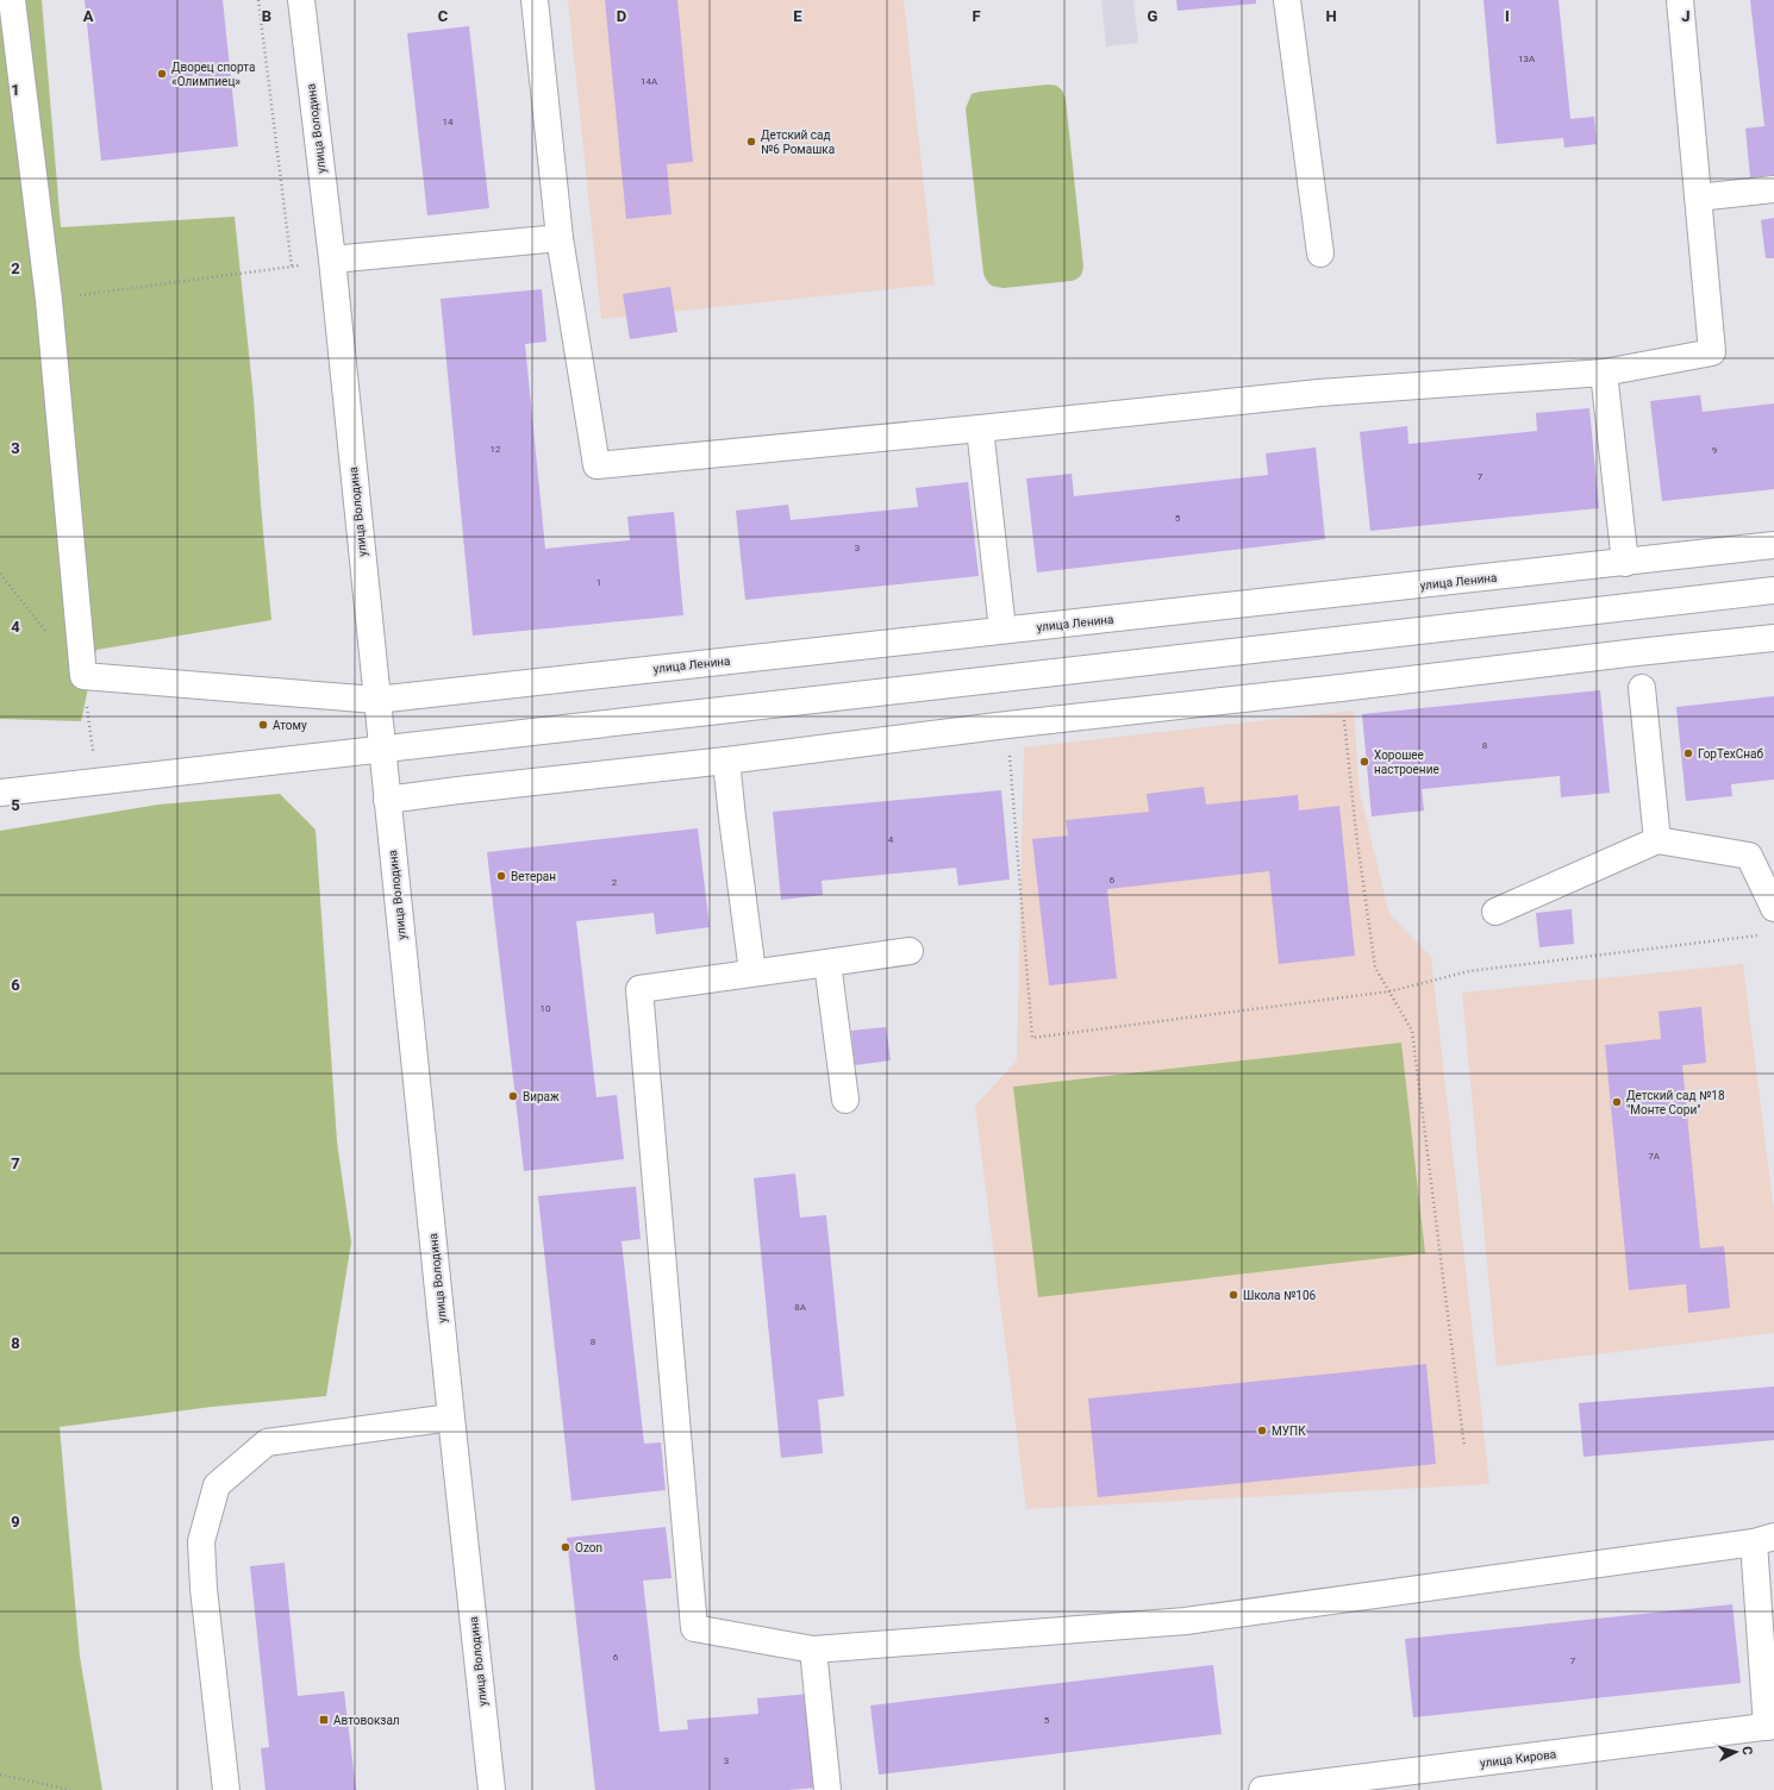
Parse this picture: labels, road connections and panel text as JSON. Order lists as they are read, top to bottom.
{
  "streets": {
    "street": ["улица Володина", "улица Ленина", "улица Кирова"]
  },
  "crossings": [
    ["улица Володина", "улица Ленина"]
  ],
  "places": {
    "other": [
      "Дворец спорта «Олимпиец»",
      "Детский сад №6 Ромашка",
      "Атому",
      "ГорТехСнаб",
      "Хорошее настроение",
      "Ветеран",
      "Вираж",
      "Детский сад №18 \"Монте Сори\"",
      "Школа №106",
      "МУПК",
      "Ozon"
    ],
    "transit": ["Автовокзал"]
  },
  "house_numbers": [
    "13А",
    "14А",
    "14",
    "12",
    "9",
    "7",
    "5",
    "3",
    "1",
    "8",
    "4",
    "6",
    "2",
    "10",
    "7А",
    "8А",
    "8",
    "6",
    "7",
    "5",
    "3"
  ],
  "north": "right",
  "grid": {
    "columns": [
      "A",
      "B",
      "C",
      "D",
      "E",
      "F",
      "G",
      "H",
      "I",
      "J"
    ],
    "rows": [
      "1",
      "2",
      "3",
      "4",
      "5",
      "6",
      "7",
      "8",
      "9"
    ]
  }
}
